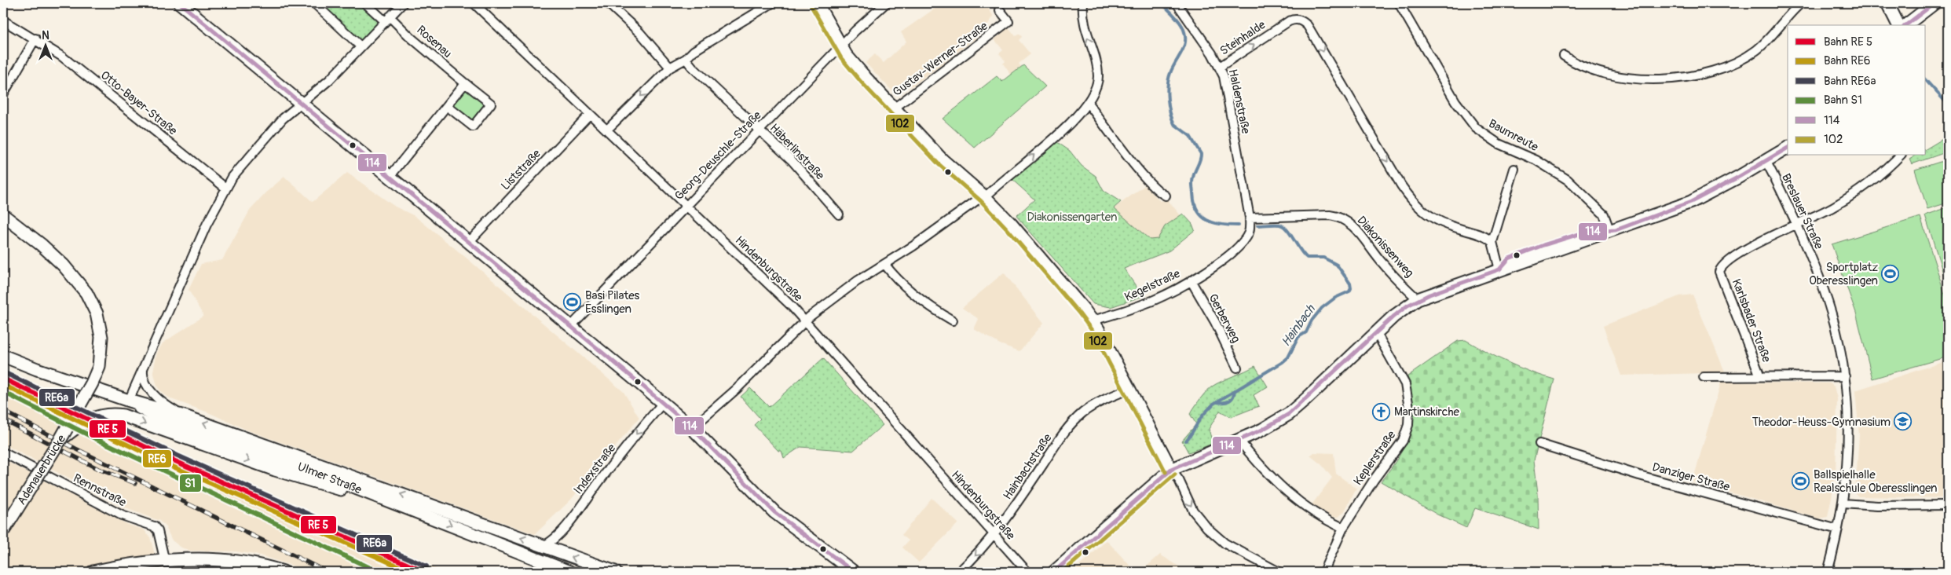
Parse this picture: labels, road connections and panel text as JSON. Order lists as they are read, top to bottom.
{
  "streets": {
    "main road": ["Adenauerbrücke", "Ulmer Straße"],
    "street": [
      "Steinhalde",
      "Rosenau",
      "Gustav-Werner-Straße",
      "Haldenstraße",
      "Otto-Bayer-Straße",
      "Baumreute",
      "Häberlinstraße",
      "Georg-Deuschle-Straße",
      "Liststraße",
      "Breslauer Straße",
      "Diakonissenweg",
      "Hindenburgstraße",
      "Kegelstraße",
      "Gerberweg",
      "Karlsbader Straße",
      "Keplerstraße",
      "Hainbachstraße",
      "Indexstraße",
      "Danziger Straße",
      "Rennstraße"
    ]
  },
  "crossings": [
    ["Steinhalde", "Haldenstraße"],
    ["Haldenstraße", "Diakonissenweg"],
    ["Haldenstraße", "Kegelstraße"],
    ["Häberlinstraße", "Georg-Deuschle-Straße"],
    ["Georg-Deuschle-Straße", "Hindenburgstraße"],
    ["Liststraße", "Hindenburgstraße"],
    ["Breslauer Straße", "Karlsbader Straße"],
    ["Breslauer Straße", "Danziger Straße"],
    ["Diakonissenweg", "Kegelstraße"],
    ["Hindenburgstraße", "Hainbachstraße"],
    ["Kegelstraße", "Gerberweg"],
    ["Indexstraße", "Ulmer Straße"]
  ],
  "one_way": ["Steinhalde", "Indexstraße"],
  "water": ["Hainbach"],
  "parks": ["Diakonissengarten"],
  "places": {
    "sports": ["Sportplatz Oberesslingen", "Basi Pilates Esslingen", "Ballspielhalle Realschule Oberesslingen"],
    "church": ["Martinskirche"],
    "school or university": ["Theodor-Heuss-Gymnasium"]
  },
  "lines": [
    "transit line 114",
    "transit line 102",
    "rail line RE6a",
    "rail line RE6",
    "rail line S1"
  ],
  "legend": [
    "Bahn RE 5",
    "Bahn RE6",
    "Bahn RE6a",
    "Bahn S1",
    "114",
    "102"
  ],
  "north": "top"
}
